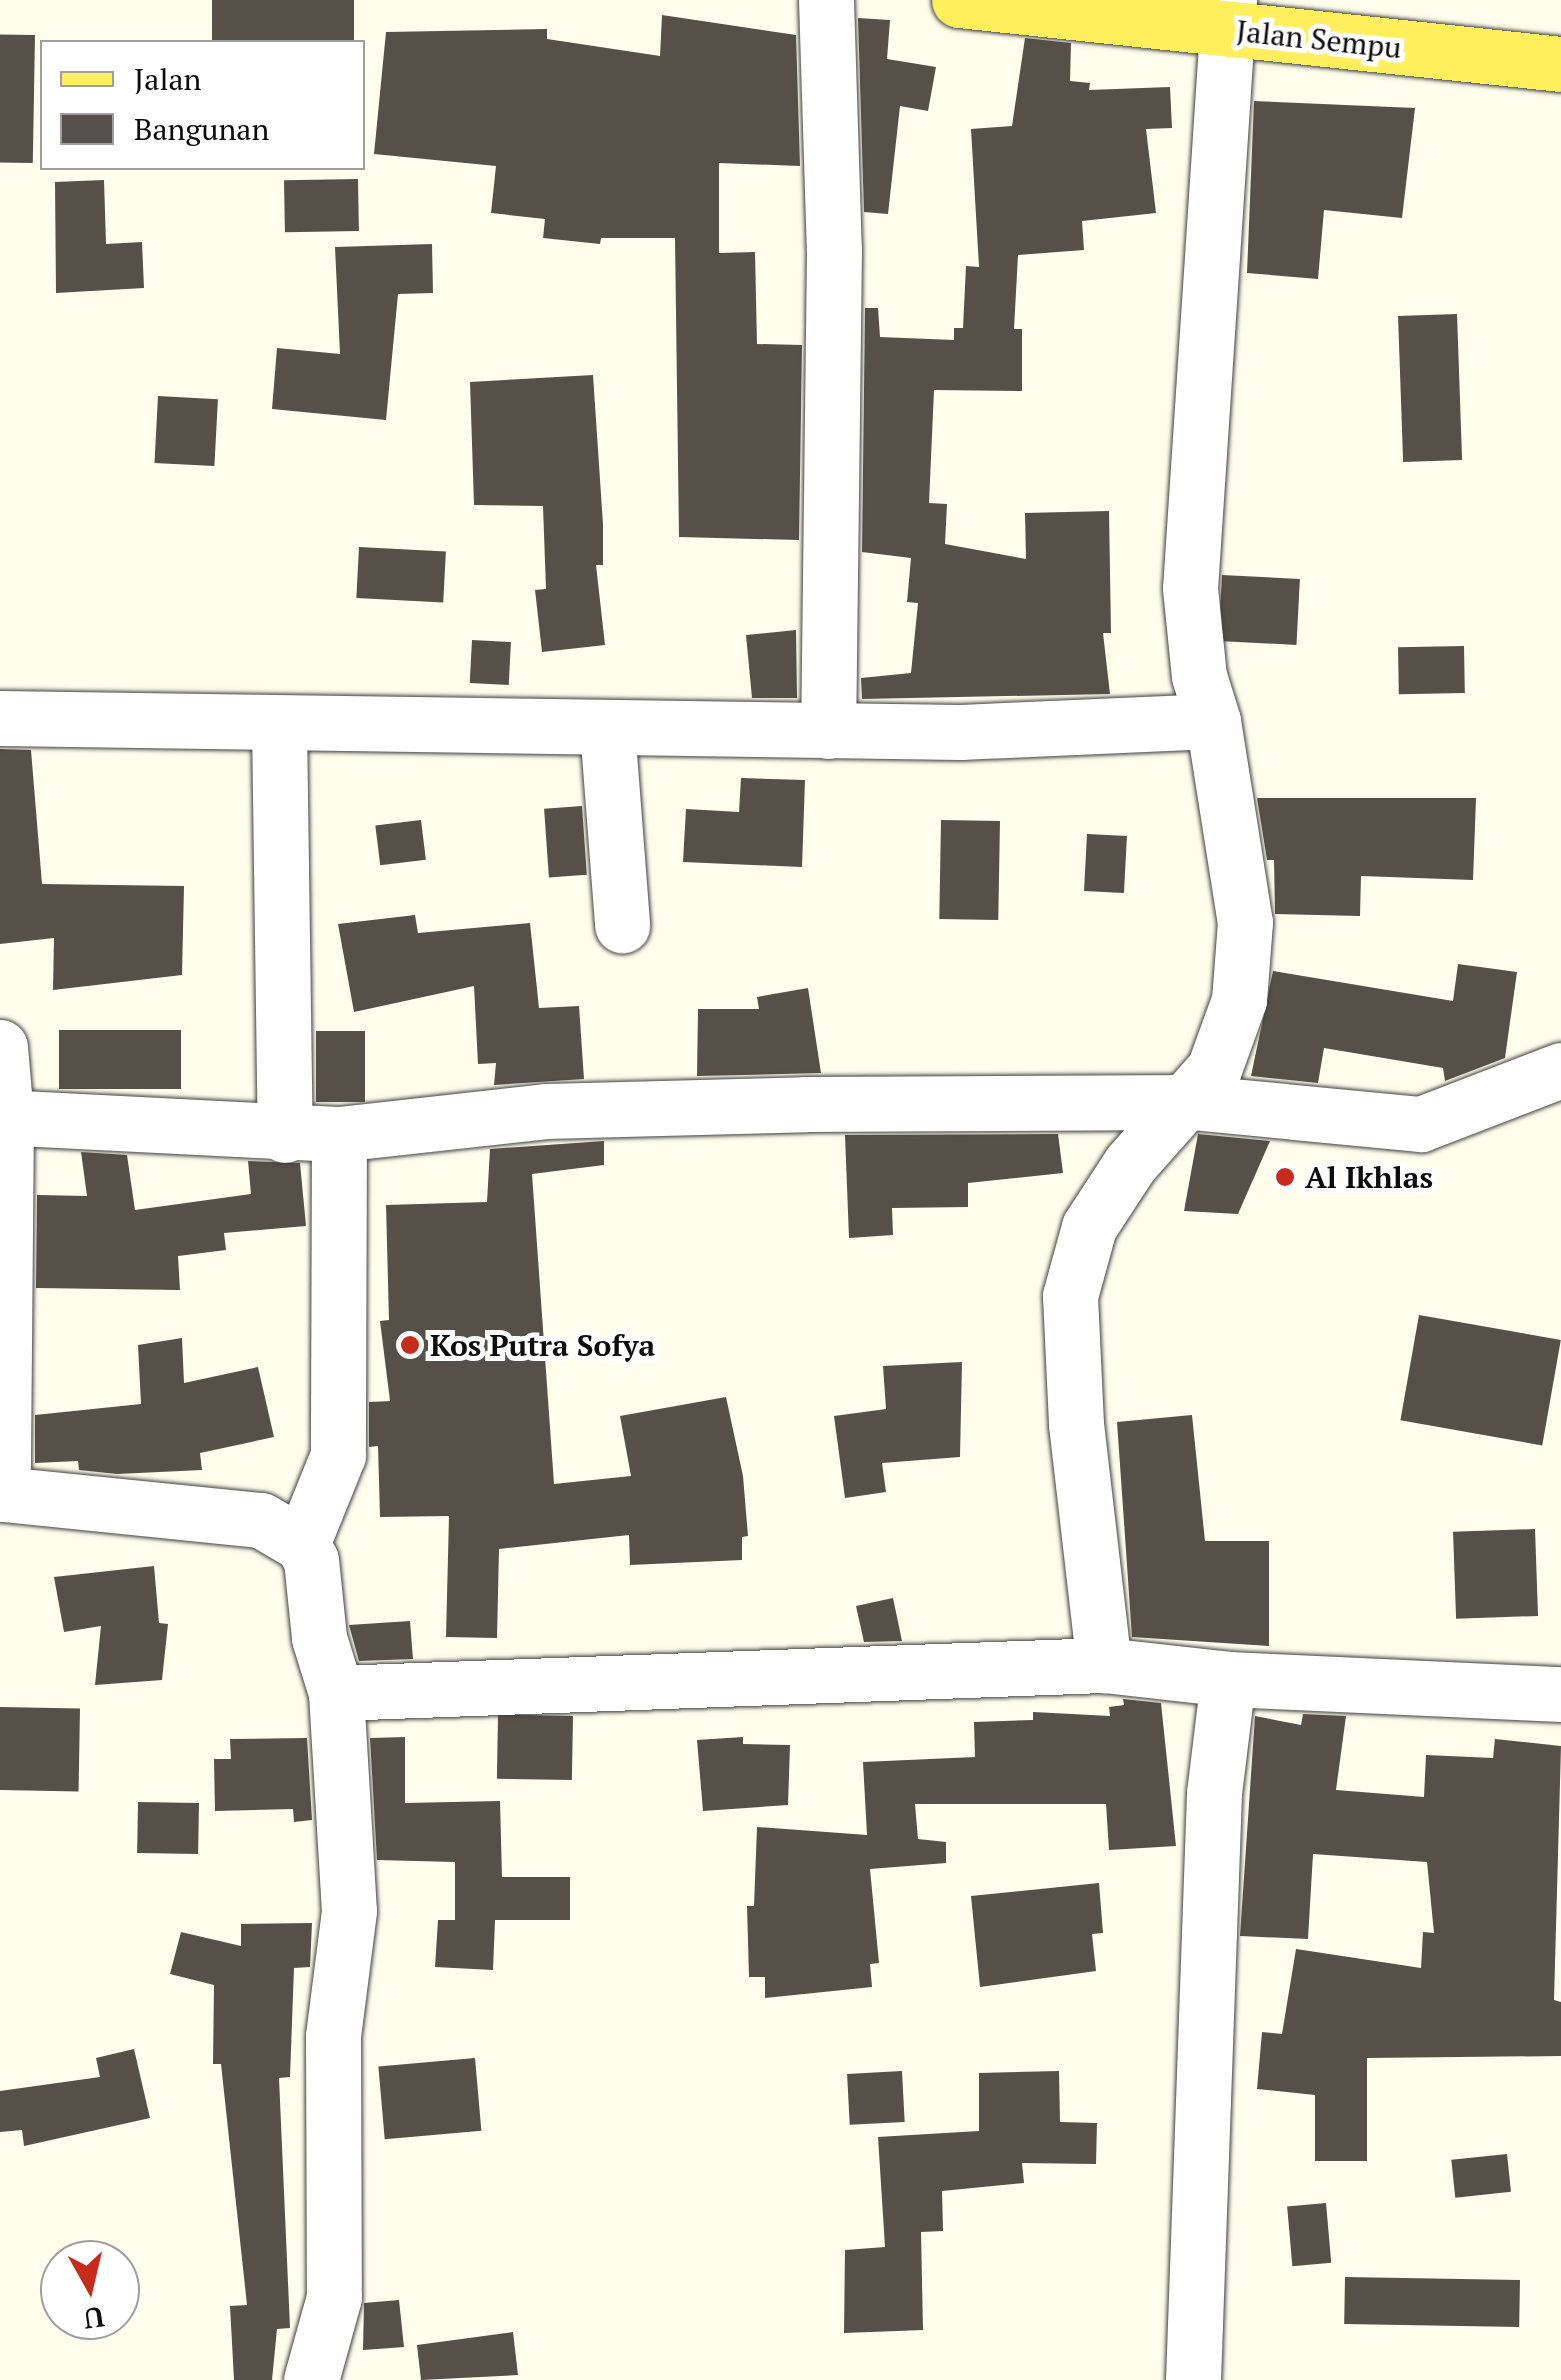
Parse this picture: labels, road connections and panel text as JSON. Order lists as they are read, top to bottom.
{
  "streets": {
    "main road": ["Jalan Sempu"]
  },
  "places": ["Al Ikhlas", "Kos Putra Sofya"],
  "legend": ["Jalan", "Bangunan"],
  "north": "bottom"
}
